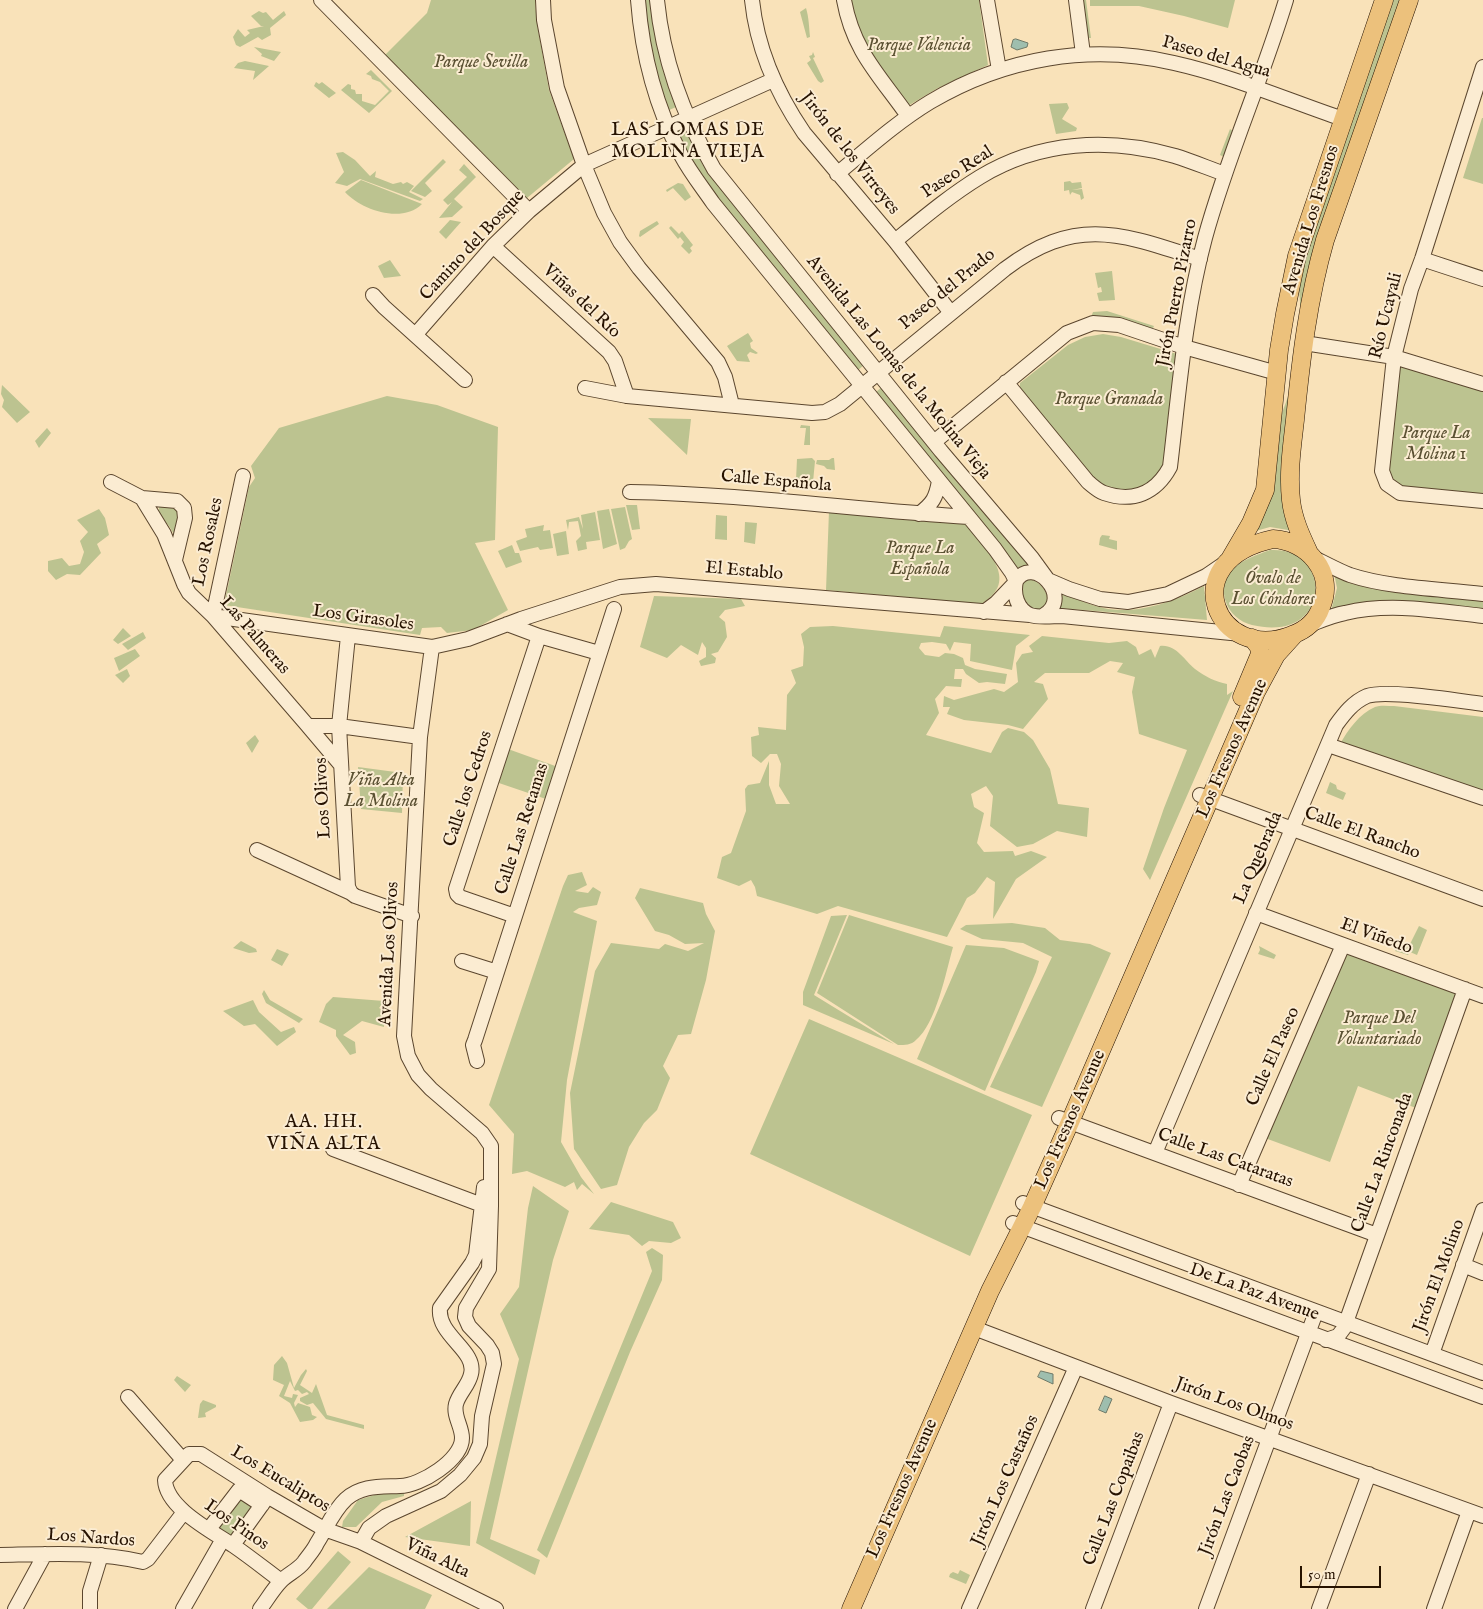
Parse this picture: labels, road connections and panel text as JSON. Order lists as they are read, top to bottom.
{
  "streets": {
    "main road": ["Avenida Los Fresnos", "Los Fresnos Avenue"],
    "street": [
      "Paseo del Agua",
      "Jirón de los Virreyes",
      "Paseo Real",
      "Camino del Bosque",
      "Paseo del Prado",
      "Jirón Puerto Pizarro",
      "Viñas del Río",
      "Río Ucayali",
      "Avenida Las Lomas de la Molina Vieja",
      "Calle Española",
      "Los Rosales",
      "El Establo",
      "Los Girasoles",
      "Las Palmeras",
      "Calle los Cedros",
      "Los Olivos",
      "Calle Las Retamas",
      "Calle El Rancho",
      "La Quebrada",
      "El Viñedo",
      "Avenida Los Olivos",
      "Calle El Paseo",
      "Calle Las Cataratas",
      "Calle La Rinconada",
      "Jirón El Molino",
      "De La Paz Avenue",
      "Jirón Los Olmos",
      "Los Eucaliptos",
      "Jirón Los Castaños",
      "Jirón Las Caobas",
      "Calle Las Copaibas",
      "Los Pinos",
      "Los Nardos",
      "Viña Alta"
    ]
  },
  "crossings": [
    ["Paseo del Agua", "Jirón de los Virreyes"],
    ["Paseo del Agua", "Avenida Los Fresnos"],
    ["Paseo del Agua", "Jirón Puerto Pizarro"],
    ["Jirón de los Virreyes", "Paseo Real"],
    ["Jirón de los Virreyes", "Camino del Bosque"],
    ["Jirón de los Virreyes", "Paseo del Prado"],
    ["Paseo Real", "Jirón Puerto Pizarro"],
    ["Avenida Los Fresnos", "Los Fresnos Avenue"],
    ["Camino del Bosque", "Viñas del Río"],
    ["Camino del Bosque", "Avenida Las Lomas de la Molina Vieja"],
    ["Paseo del Prado", "Jirón Puerto Pizarro"],
    ["Paseo del Prado", "Viñas del Río"],
    ["Paseo del Prado", "Avenida Las Lomas de la Molina Vieja"],
    ["Avenida Las Lomas de la Molina Vieja", "El Establo"],
    ["Los Rosales", "Los Girasoles"],
    ["Los Rosales", "Las Palmeras"],
    ["El Establo", "Los Girasoles"],
    ["Los Girasoles", "Las Palmeras"],
    ["Los Girasoles", "Los Olivos"],
    ["Los Girasoles", "Avenida Los Olivos"],
    ["Las Palmeras", "Los Olivos"],
    ["Los Fresnos Avenue", "Calle El Rancho"],
    ["Los Fresnos Avenue", "Calle Las Cataratas"],
    ["Los Fresnos Avenue", "De La Paz Avenue"],
    ["Los Fresnos Avenue", "Jirón Los Olmos"],
    ["Calle los Cedros", "Calle Las Retamas"],
    ["Calle El Rancho", "La Quebrada"],
    ["La Quebrada", "El Viñedo"],
    ["La Quebrada", "Calle Las Cataratas"],
    ["El Viñedo", "Calle El Paseo"],
    ["El Viñedo", "Calle La Rinconada"],
    ["Avenida Los Olivos", "Los Eucaliptos"],
    ["Avenida Los Olivos", "Viña Alta"],
    ["Calle El Paseo", "Calle Las Cataratas"],
    ["Calle Las Cataratas", "Calle La Rinconada"],
    ["Calle La Rinconada", "De La Paz Avenue"],
    ["Jirón El Molino", "De La Paz Avenue"],
    ["De La Paz Avenue", "Jirón Las Caobas"],
    ["Jirón Los Olmos", "Jirón Los Castaños"],
    ["Jirón Los Olmos", "Jirón Las Caobas"],
    ["Jirón Los Olmos", "Calle Las Copaibas"],
    ["Los Eucaliptos", "Los Pinos"],
    ["Los Eucaliptos", "Viña Alta"],
    ["Los Pinos", "Los Nardos"]
  ],
  "districts": ["LAS LOMAS DE MOLINA VIEJA", "AA. HH. VIÑA ALTA"],
  "parks": [
    "Parque Valencia",
    "Parque Sevilla",
    "Parque Granada",
    "Parque La Molina 1",
    "Parque La Española",
    "Óvalo de Los Cóndores",
    "Viña Alta La Molina",
    "Parque Del Voluntariado"
  ],
  "scale_bar": "50 m"
}
